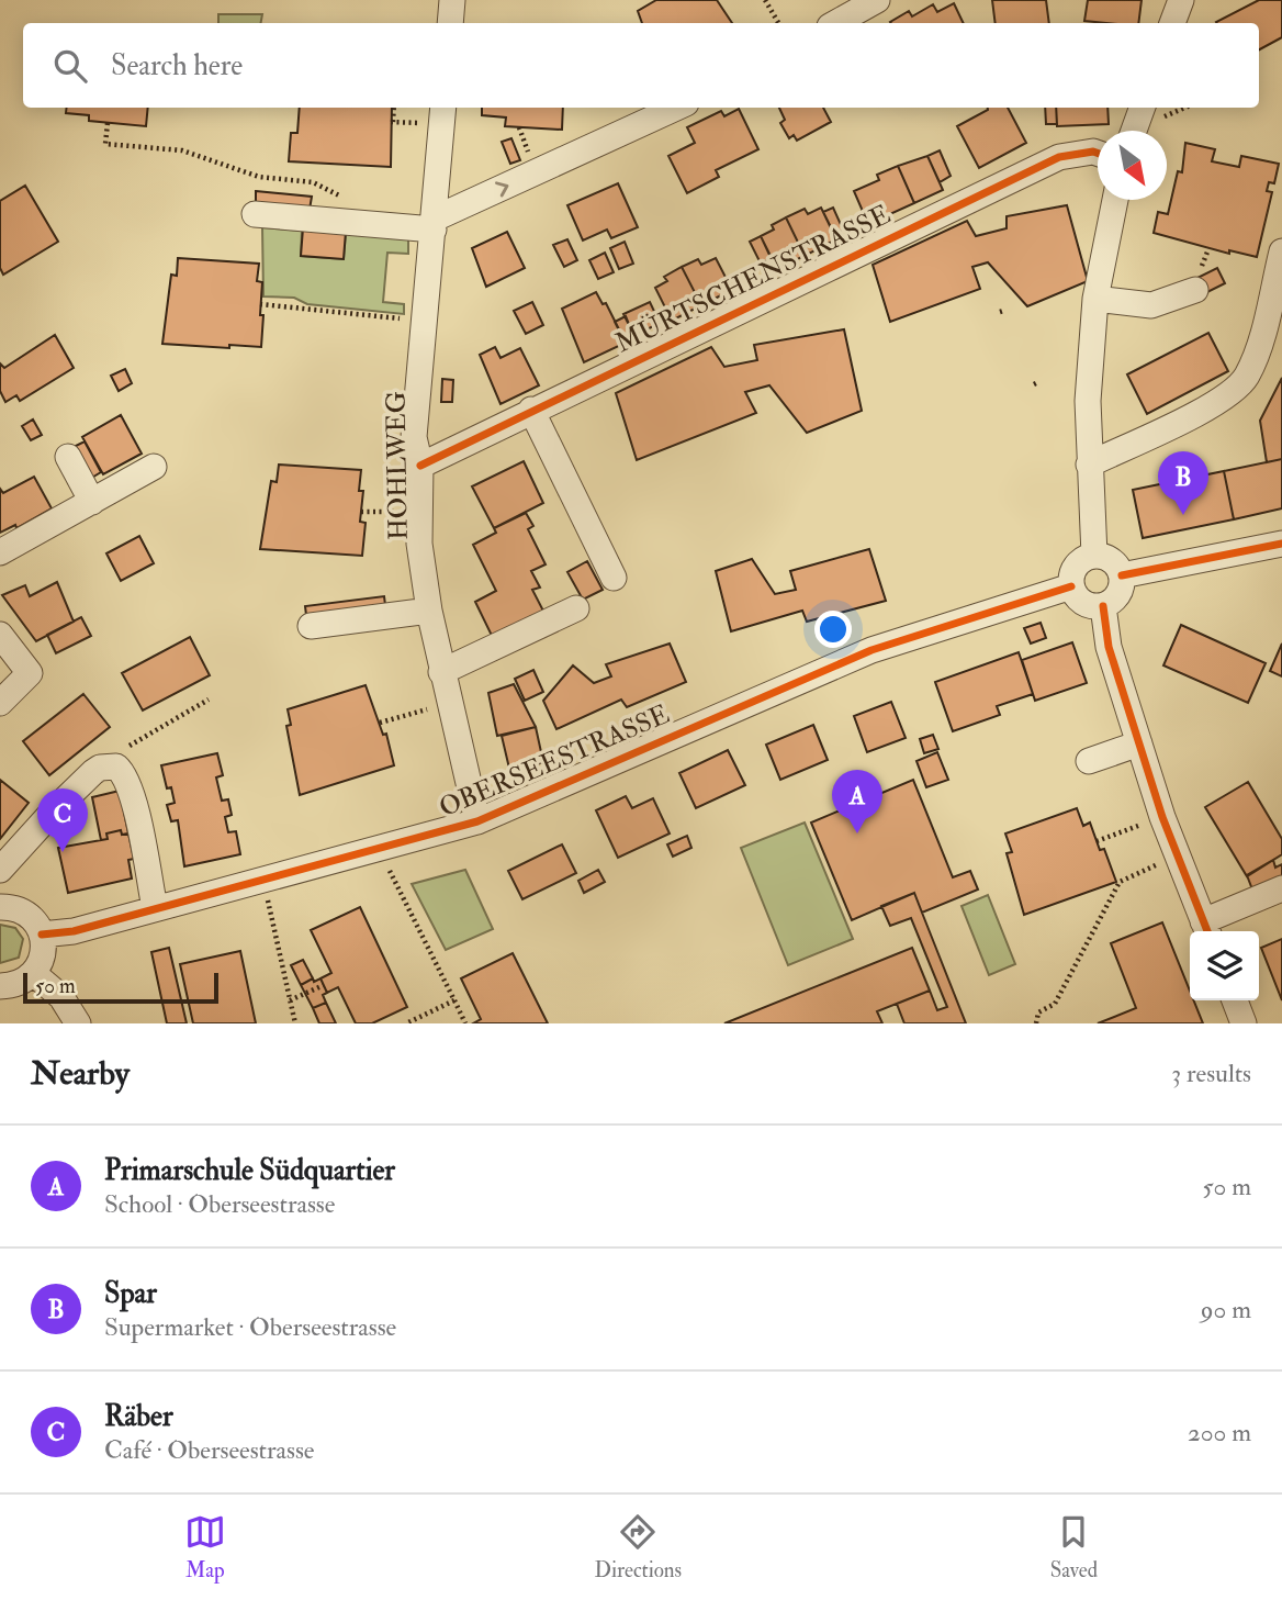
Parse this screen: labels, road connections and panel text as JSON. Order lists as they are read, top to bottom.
{
  "streets": {
    "street": ["MÜRTSCHENSTRASSE", "HOHLWEG", "OBERSEESTRASSE"]
  },
  "crossings": [
    ["MÜRTSCHENSTRASSE", "HOHLWEG"],
    ["HOHLWEG", "OBERSEESTRASSE"]
  ],
  "scale_bar": "50 m",
  "north": "bottom right",
  "page": {
    "search": "Search here",
    "pins": ["B", "A", "C"],
    "scale": "50 m",
    "heading": ["Nearby", "3 results"],
    "list": [
      {
        "mark": "A",
        "name": "Primarschule Südquartier",
        "note": "School · Oberseestrasse",
        "value": "50 m"
      },
      {
        "mark": "B",
        "name": "Spar",
        "note": "Supermarket · Oberseestrasse",
        "value": "90 m"
      },
      {
        "mark": "C",
        "name": "Räber",
        "note": "Café · Oberseestrasse",
        "value": "200 m"
      }
    ],
    "nav": ["Map", "Directions", "Saved"]
  }
}
